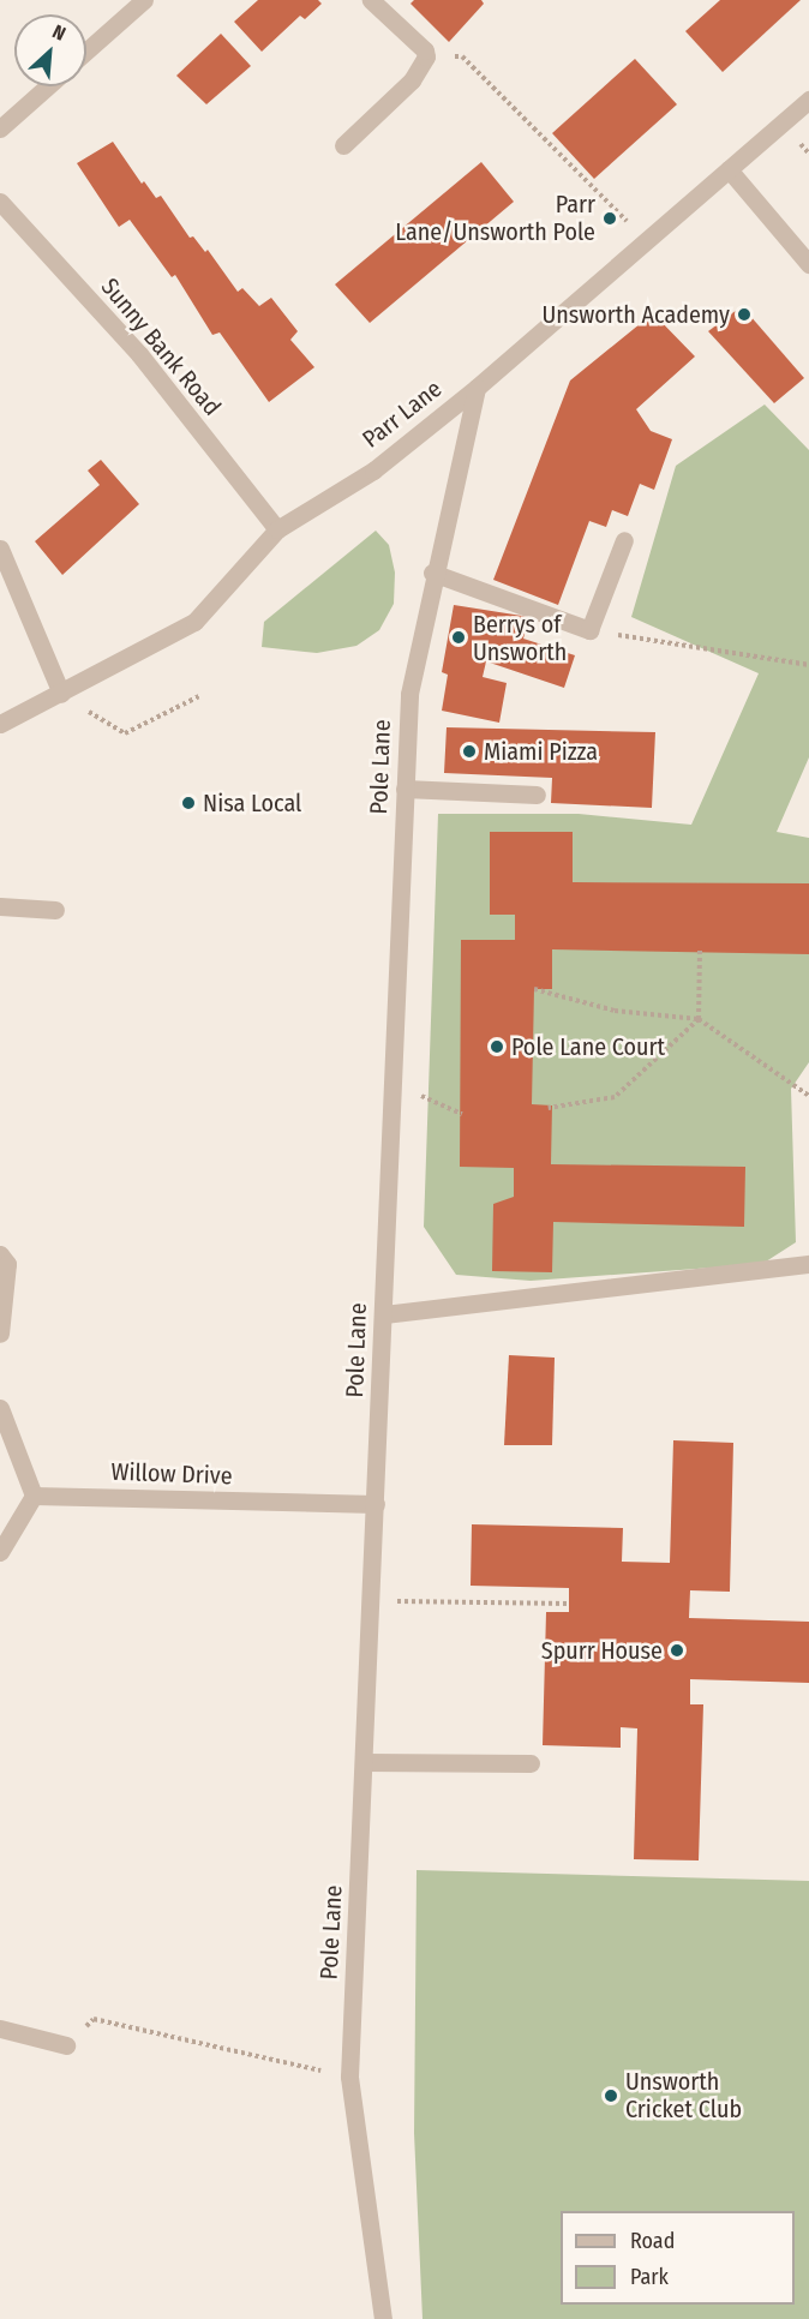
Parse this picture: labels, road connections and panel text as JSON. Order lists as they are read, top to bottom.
{
  "streets": {
    "street": [
      "Sunny Bank Road",
      "Parr Lane",
      "Pole Lane",
      "Willow Drive"
    ]
  },
  "crossings": [
    ["Sunny Bank Road", "Parr Lane"],
    ["Parr Lane", "Pole Lane"],
    ["Pole Lane", "Willow Drive"]
  ],
  "places": [
    "Parr Lane/Unsworth Pole",
    "Unsworth Academy",
    "Berrys of Unsworth",
    "Miami Pizza",
    "Nisa Local",
    "Pole Lane Court",
    "Spurr House",
    "Unsworth Cricket Club"
  ],
  "legend": ["Road", "Park"],
  "north": "top right"
}
